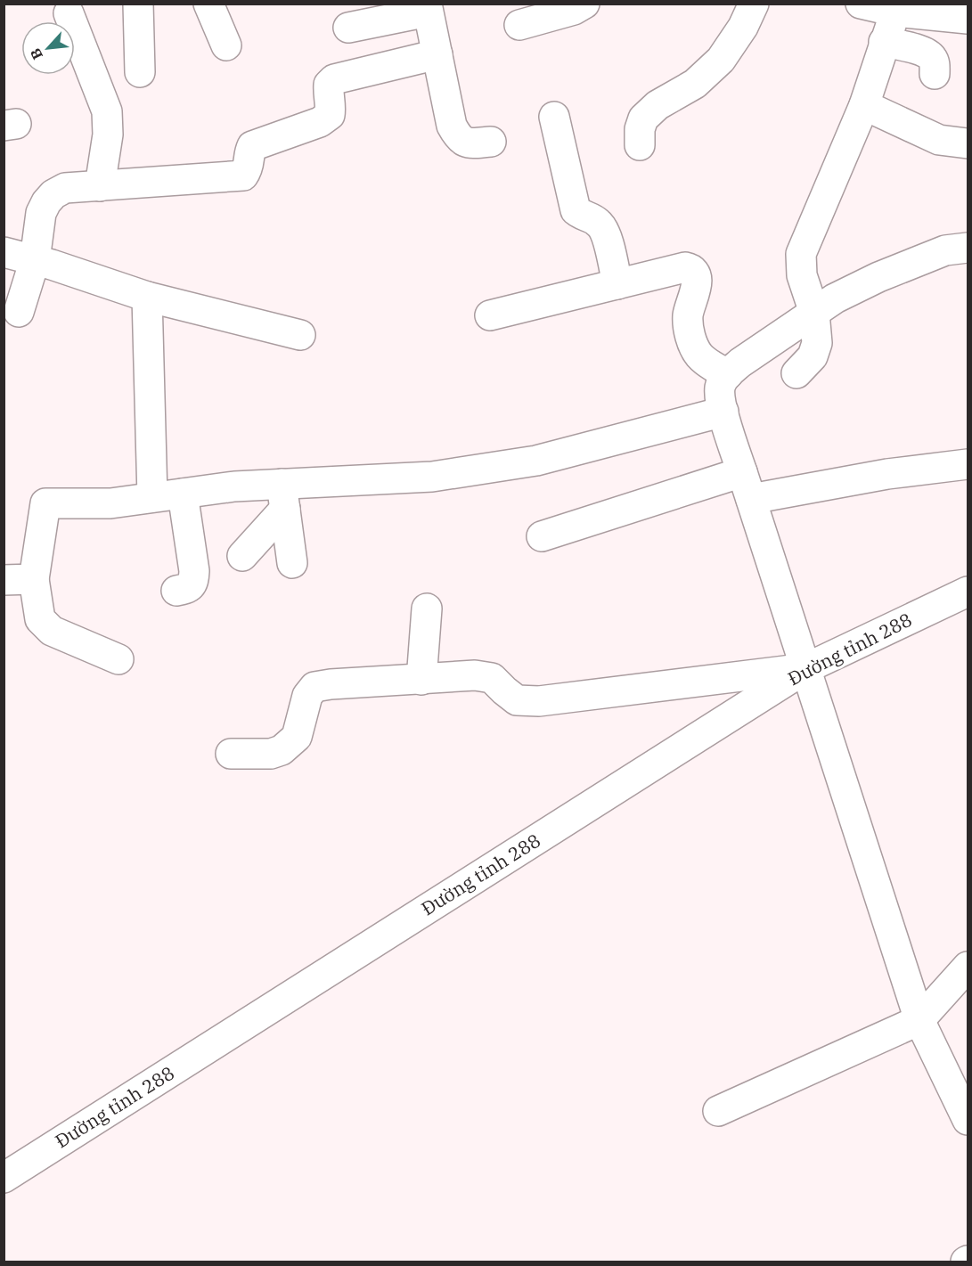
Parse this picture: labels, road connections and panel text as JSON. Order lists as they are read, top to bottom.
{
  "streets": {
    "street": ["Đường tỉnh 288"]
  },
  "north": "bottom left"
}
